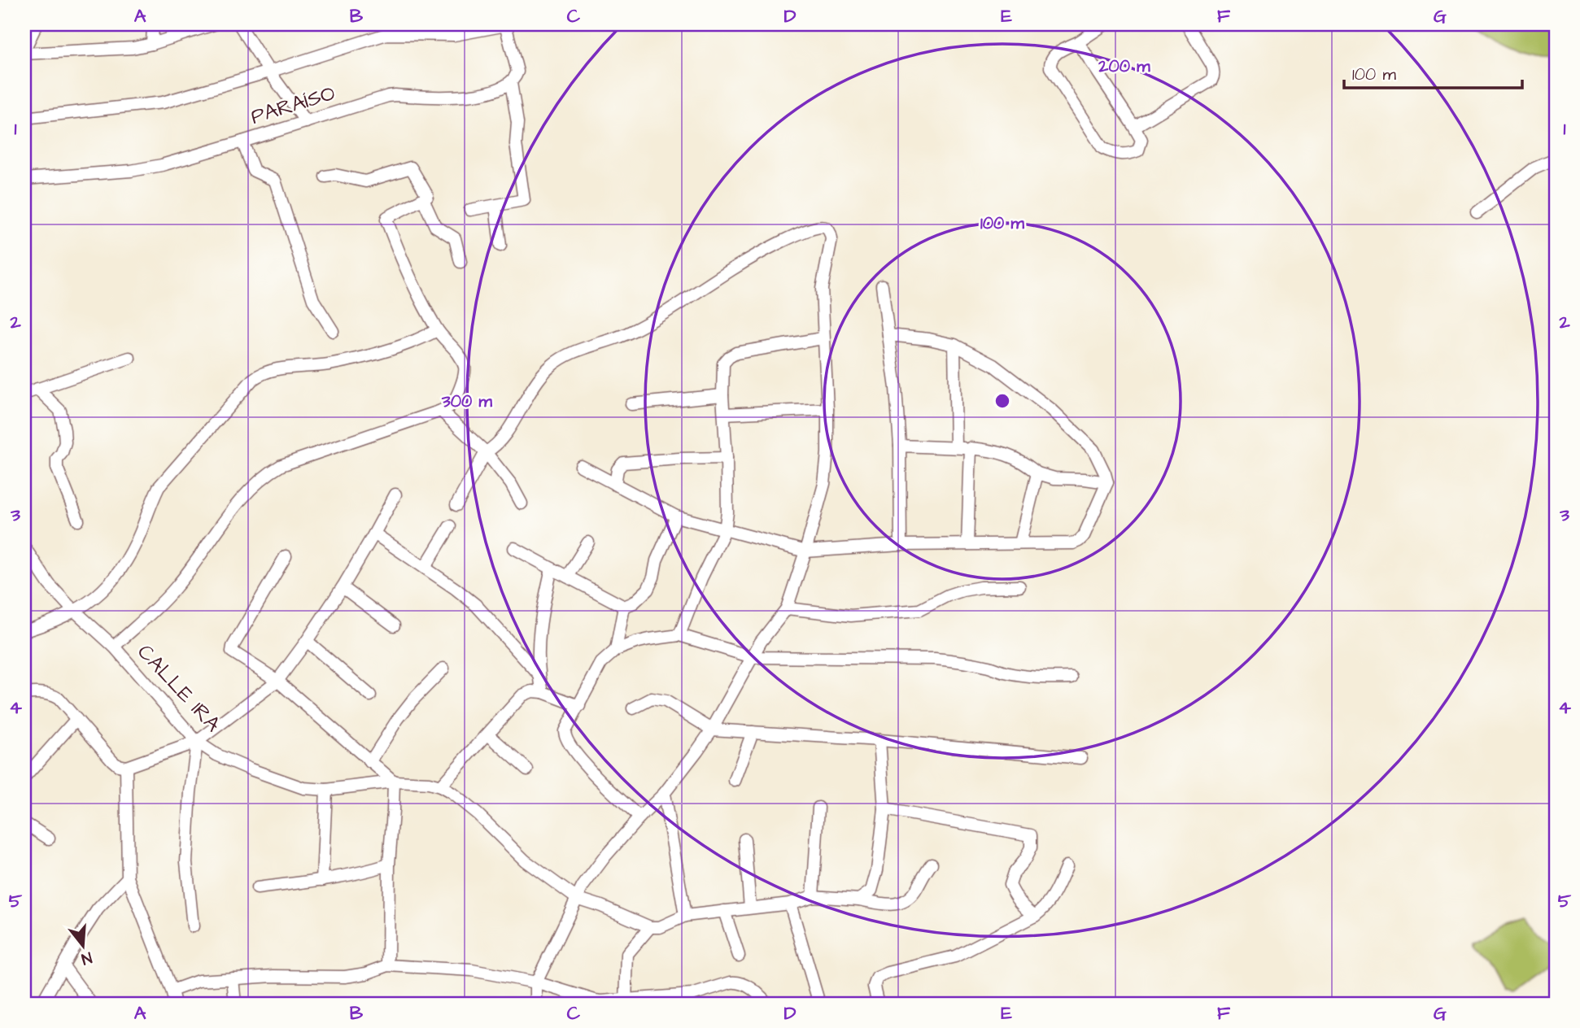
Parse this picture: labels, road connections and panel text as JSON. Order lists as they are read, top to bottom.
{
  "streets": {
    "street": ["PARAÍSO", "CALLE 1RA"]
  },
  "scale_bar": "100 m",
  "north": "bottom",
  "grid": {
    "columns": [
      "A",
      "B",
      "C",
      "D",
      "E",
      "F",
      "G"
    ],
    "rows": [
      "1",
      "2",
      "3",
      "4",
      "5"
    ]
  },
  "rings": ["200 m", "100 m", "300 m"]
}
